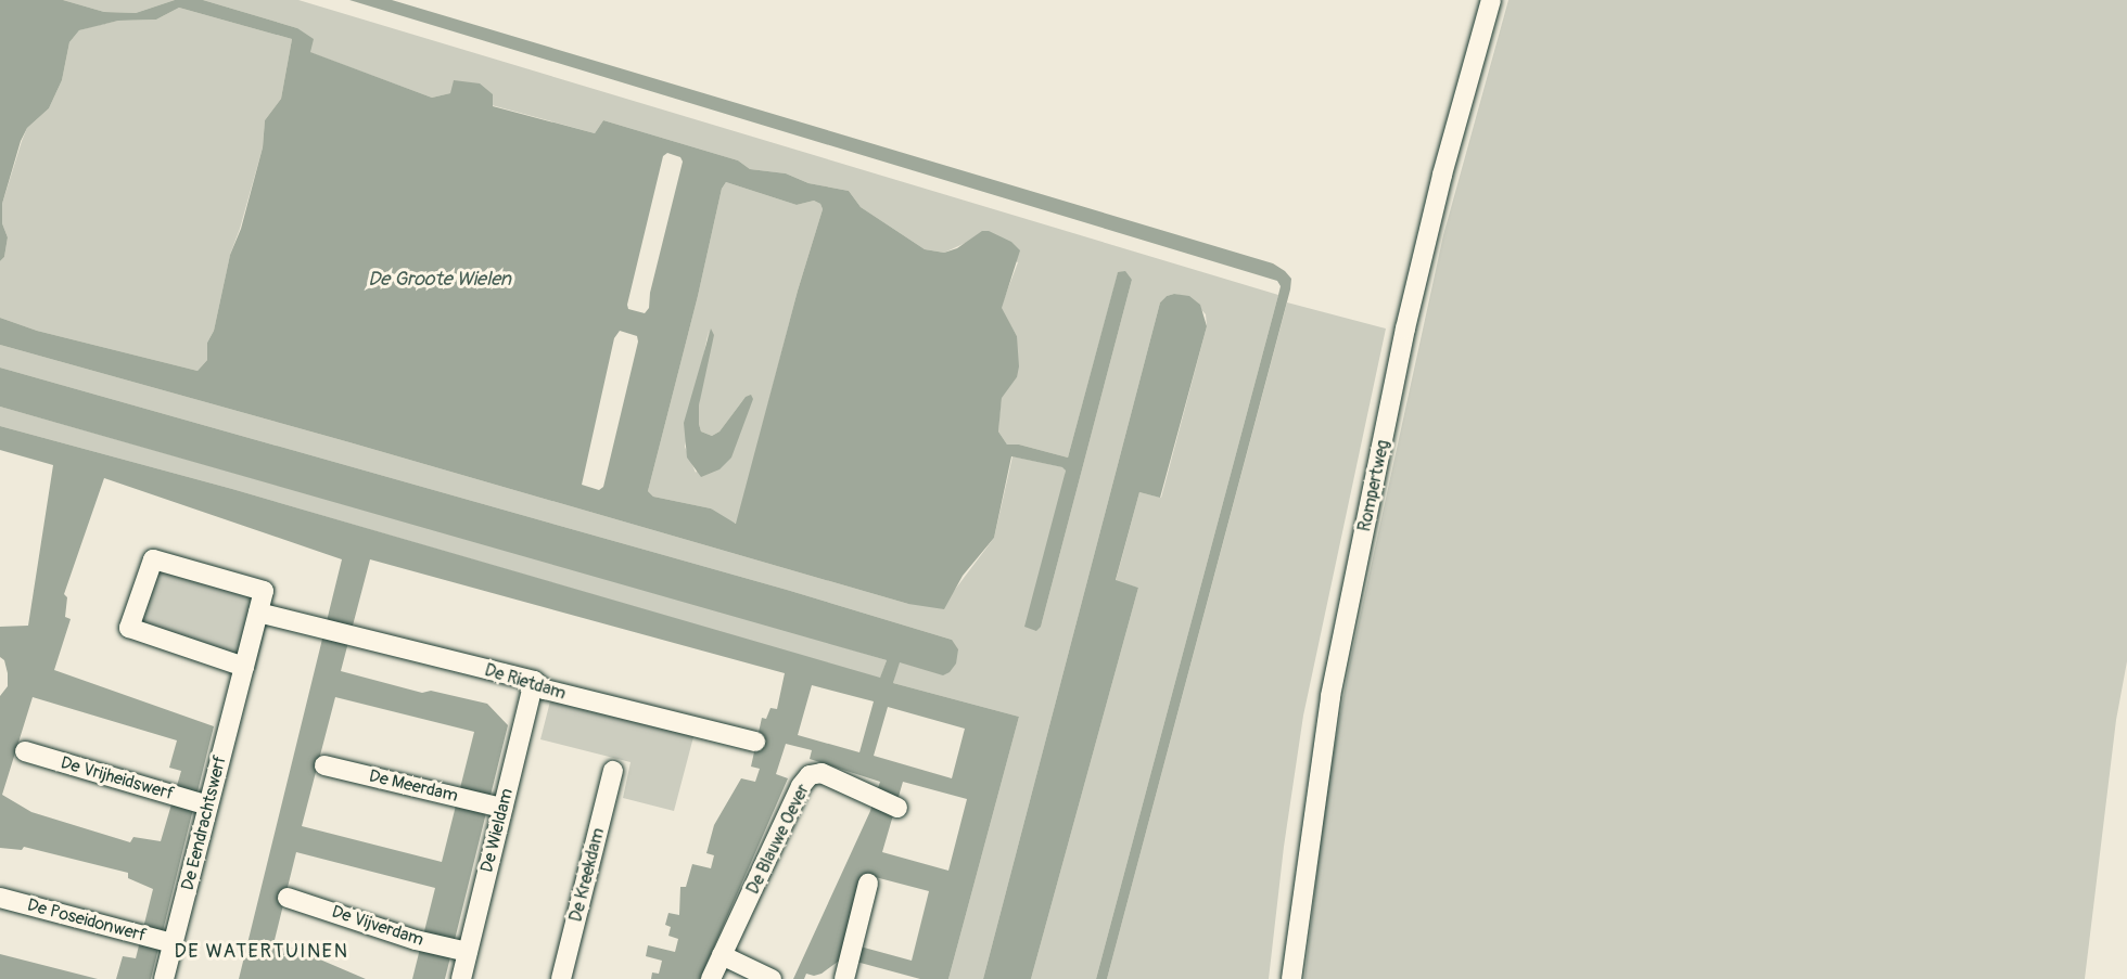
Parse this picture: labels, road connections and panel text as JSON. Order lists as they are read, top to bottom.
{
  "streets": {
    "street": [
      "Rompertweg",
      "De Rietdam",
      "De Vrijheidswerf",
      "De Meerdam",
      "De Eendrachtswerf",
      "De Wieldam",
      "De Blauwe Oever",
      "De Kreekdam",
      "De Poseidonwerf",
      "De Vijverdam"
    ]
  },
  "crossings": [
    ["De Rietdam", "De Eendrachtswerf"],
    ["De Rietdam", "De Wieldam"],
    ["De Vrijheidswerf", "De Eendrachtswerf"],
    ["De Meerdam", "De Wieldam"],
    ["De Eendrachtswerf", "De Poseidonwerf"],
    ["De Wieldam", "De Vijverdam"]
  ],
  "districts": ["DE WATERTUINEN"],
  "water": ["De Groote Wielen"]
}
